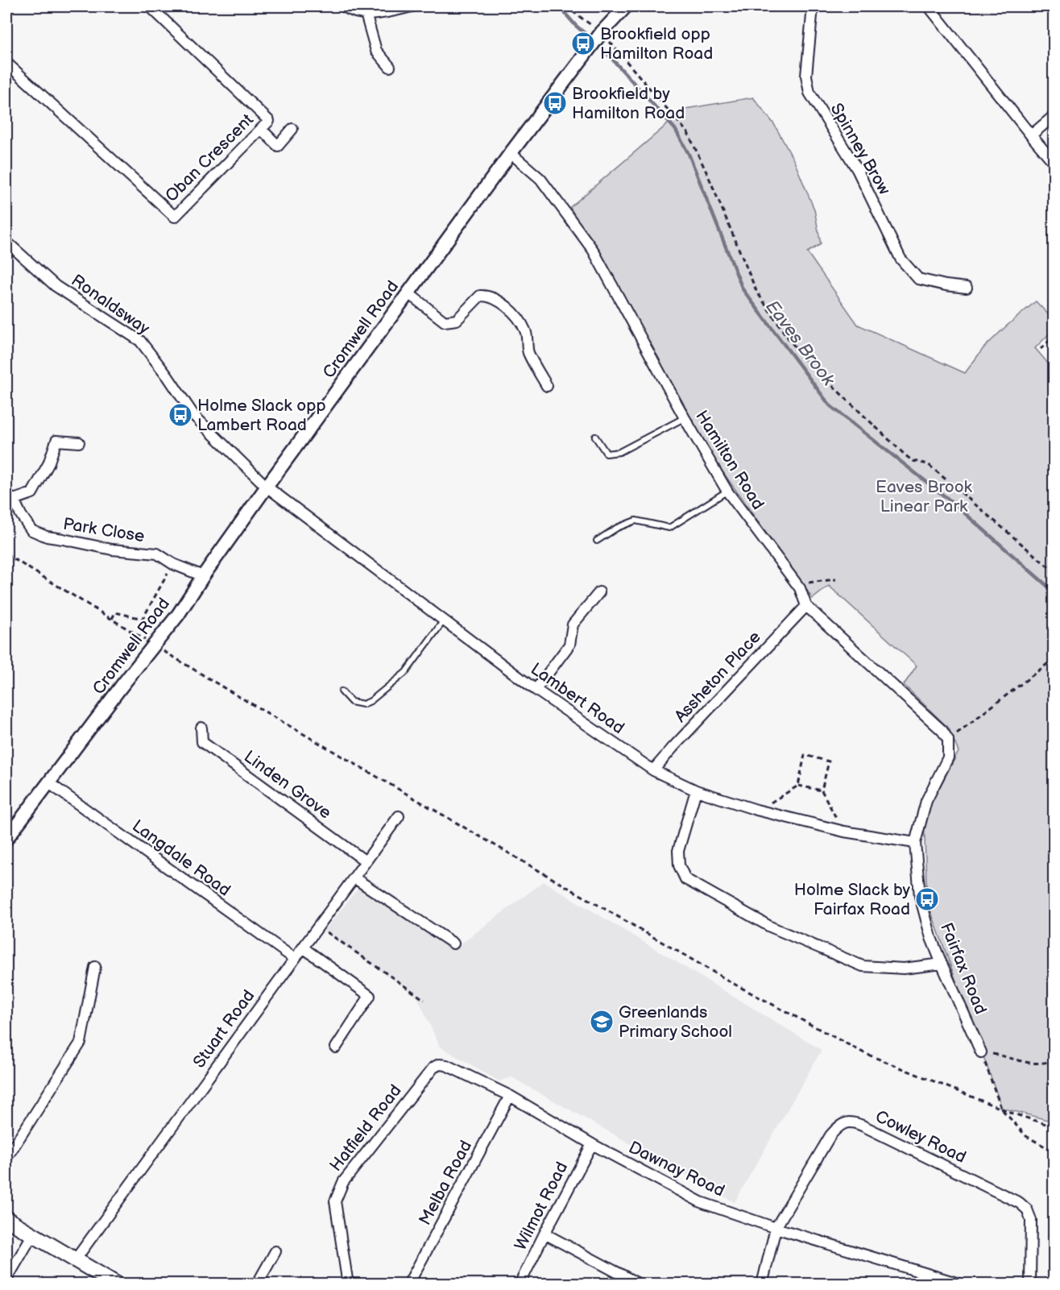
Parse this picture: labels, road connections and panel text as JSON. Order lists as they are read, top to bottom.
{
  "streets": {
    "street": [
      "Spinney Brow",
      "Oban Crescent",
      "Ronaldsway",
      "Cromwell Road",
      "Hamilton Road",
      "Park Close",
      "Assheton Place",
      "Lambert Road",
      "Linden Grove",
      "Langdale Road",
      "Fairfax Road",
      "Stuart Road",
      "Hatfield Road",
      "Cowley Road",
      "Dawnay Road",
      "Melba Road",
      "Wilmot Road"
    ]
  },
  "crossings": [
    ["Ronaldsway", "Cromwell Road"],
    ["Ronaldsway", "Lambert Road"],
    ["Cromwell Road", "Hamilton Road"],
    ["Cromwell Road", "Park Close"],
    ["Cromwell Road", "Lambert Road"],
    ["Cromwell Road", "Langdale Road"],
    ["Hamilton Road", "Assheton Place"],
    ["Hamilton Road", "Fairfax Road"],
    ["Assheton Place", "Lambert Road"],
    ["Lambert Road", "Fairfax Road"],
    ["Linden Grove", "Stuart Road"],
    ["Langdale Road", "Stuart Road"],
    ["Hatfield Road", "Dawnay Road"],
    ["Cowley Road", "Dawnay Road"],
    ["Dawnay Road", "Melba Road"],
    ["Dawnay Road", "Wilmot Road"]
  ],
  "water": ["Eaves Brook"],
  "parks": ["Eaves Brook Linear Park"],
  "places": {
    "bus stop": [
      "Brookfield opp Hamilton Road",
      "Brookfield by Hamilton Road",
      "Holme Slack opp Lambert Road",
      "Holme Slack by Fairfax Road"
    ],
    "school or university": ["Greenlands Primary School"]
  }
}
